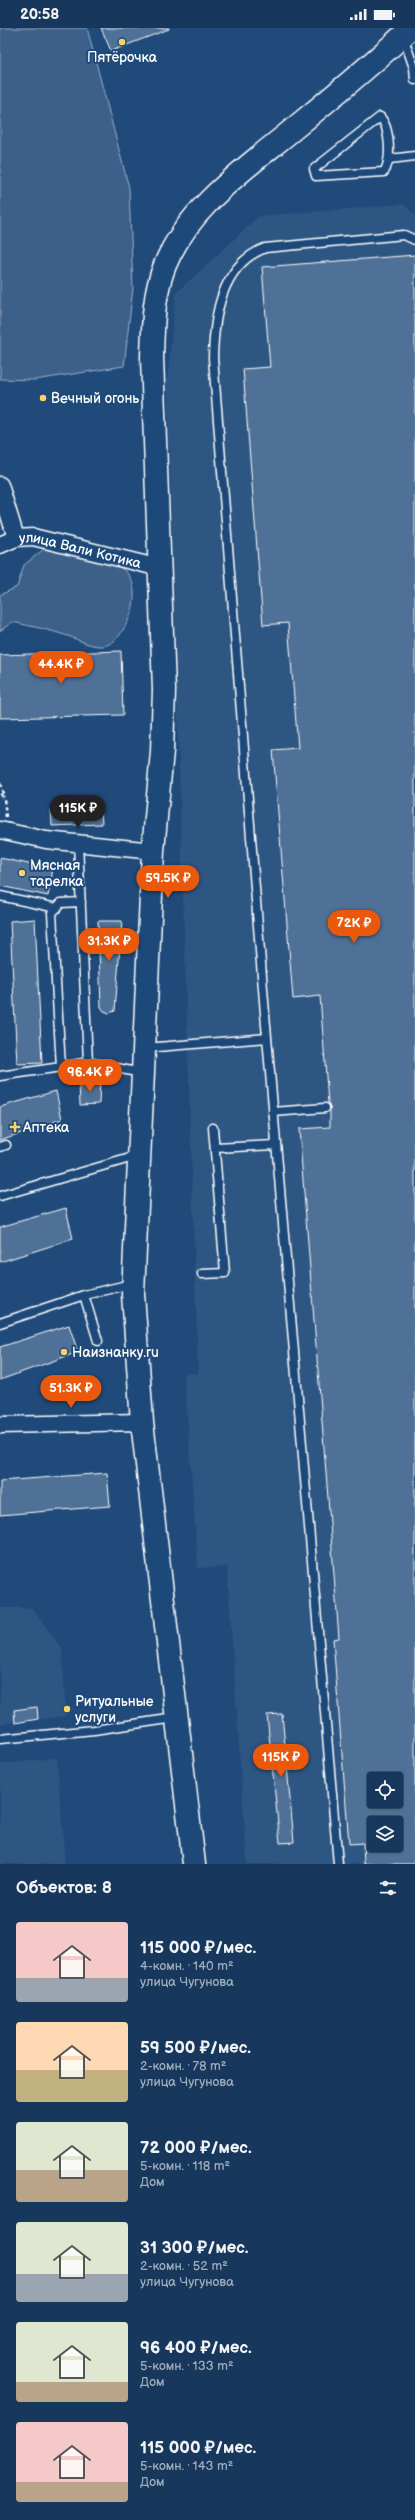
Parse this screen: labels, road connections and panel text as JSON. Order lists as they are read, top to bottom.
{
  "streets": {
    "street": ["улица Вали Котика"]
  },
  "places": {
    "other": [
      "Пятёрочка",
      "Вечный огонь",
      "Мясная тарелка",
      "Наизнанку.ru",
      "Ритуальные услуги"
    ],
    "health": ["Аптека"]
  },
  "page": {
    "status": "20:58",
    "price": [
      "44.4K ₽",
      "115K ₽",
      "59.5K ₽",
      "72K ₽",
      "31.3K ₽",
      "96.4K ₽",
      "51.3K ₽",
      "115K ₽"
    ],
    "heading": "Объектов: 8",
    "list": [
      {
        "name": "115 000 ₽/мес.",
        "note": "4-комн. · 140 m² · улица Чугунова"
      },
      {
        "name": "59 500 ₽/мес.",
        "note": "2-комн. · 78 m² · улица Чугунова"
      },
      {
        "name": "72 000 ₽/мес.",
        "note": "5-комн. · 118 m² · Дом"
      },
      {
        "name": "31 300 ₽/мес.",
        "note": "2-комн. · 52 m² · улица Чугунова"
      },
      {
        "name": "96 400 ₽/мес.",
        "note": "5-комн. · 133 m² · Дом"
      },
      {
        "name": "115 000 ₽/мес.",
        "note": "5-комн. · 143 m² · Дом"
      }
    ]
  }
}
